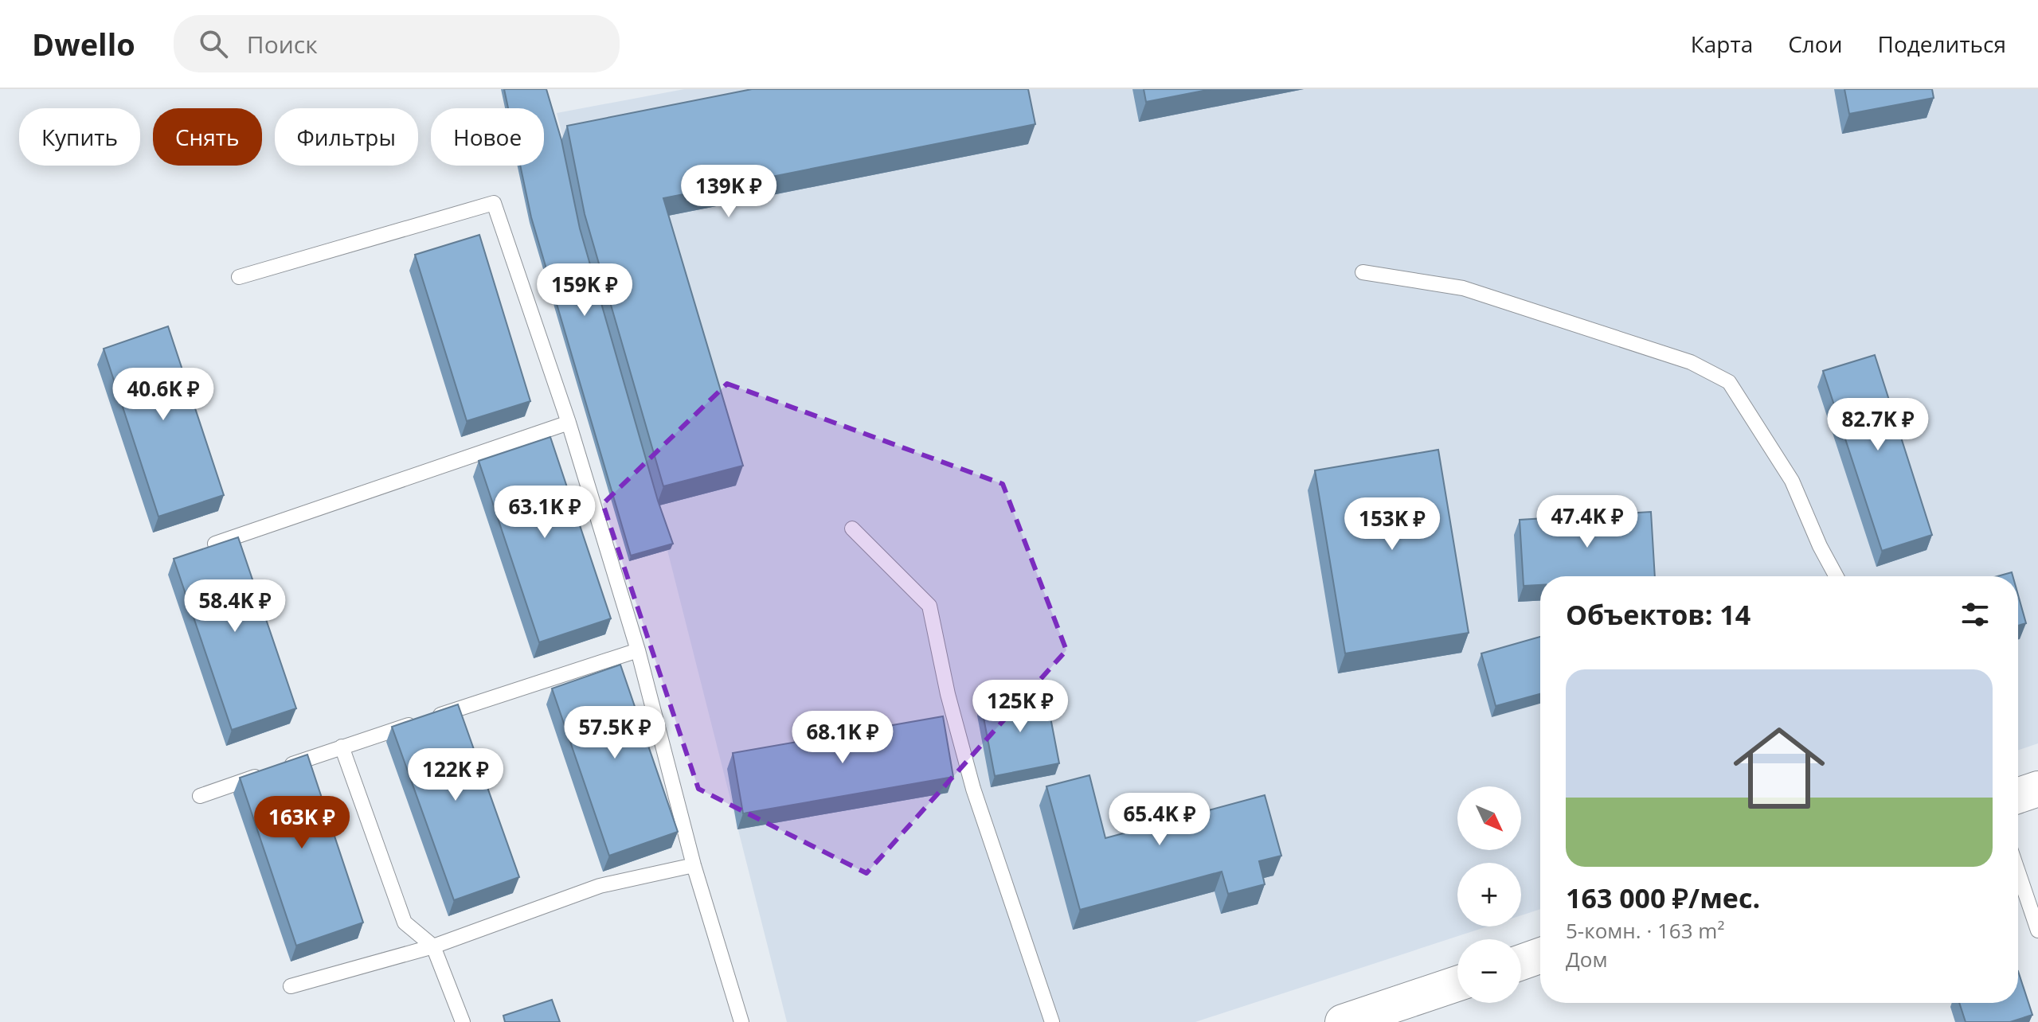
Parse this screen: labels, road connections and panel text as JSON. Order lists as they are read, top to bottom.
{
  "north": "bottom right",
  "page": {
    "header": "Dwello",
    "search": "Поиск",
    "nav": ["Карта", "Слои", "Поделиться"],
    "chip": [
      "Купить",
      "Снять",
      "Фильтры",
      "Новое"
    ],
    "price": [
      "139K ₽",
      "159K ₽",
      "40.6K ₽",
      "82.7K ₽",
      "63.1K ₽",
      "47.4K ₽",
      "153K ₽",
      "58.4K ₽",
      "125K ₽",
      "57.5K ₽",
      "68.1K ₽",
      "122K ₽",
      "65.4K ₽",
      "163K ₽"
    ],
    "heading": "Объектов: 14",
    "list": [
      {
        "name": "163 000 ₽/мес.",
        "note": "5-комн. · 163 m² · Дом"
      }
    ],
    "map_buttons": ["+", "−"]
  }
}
